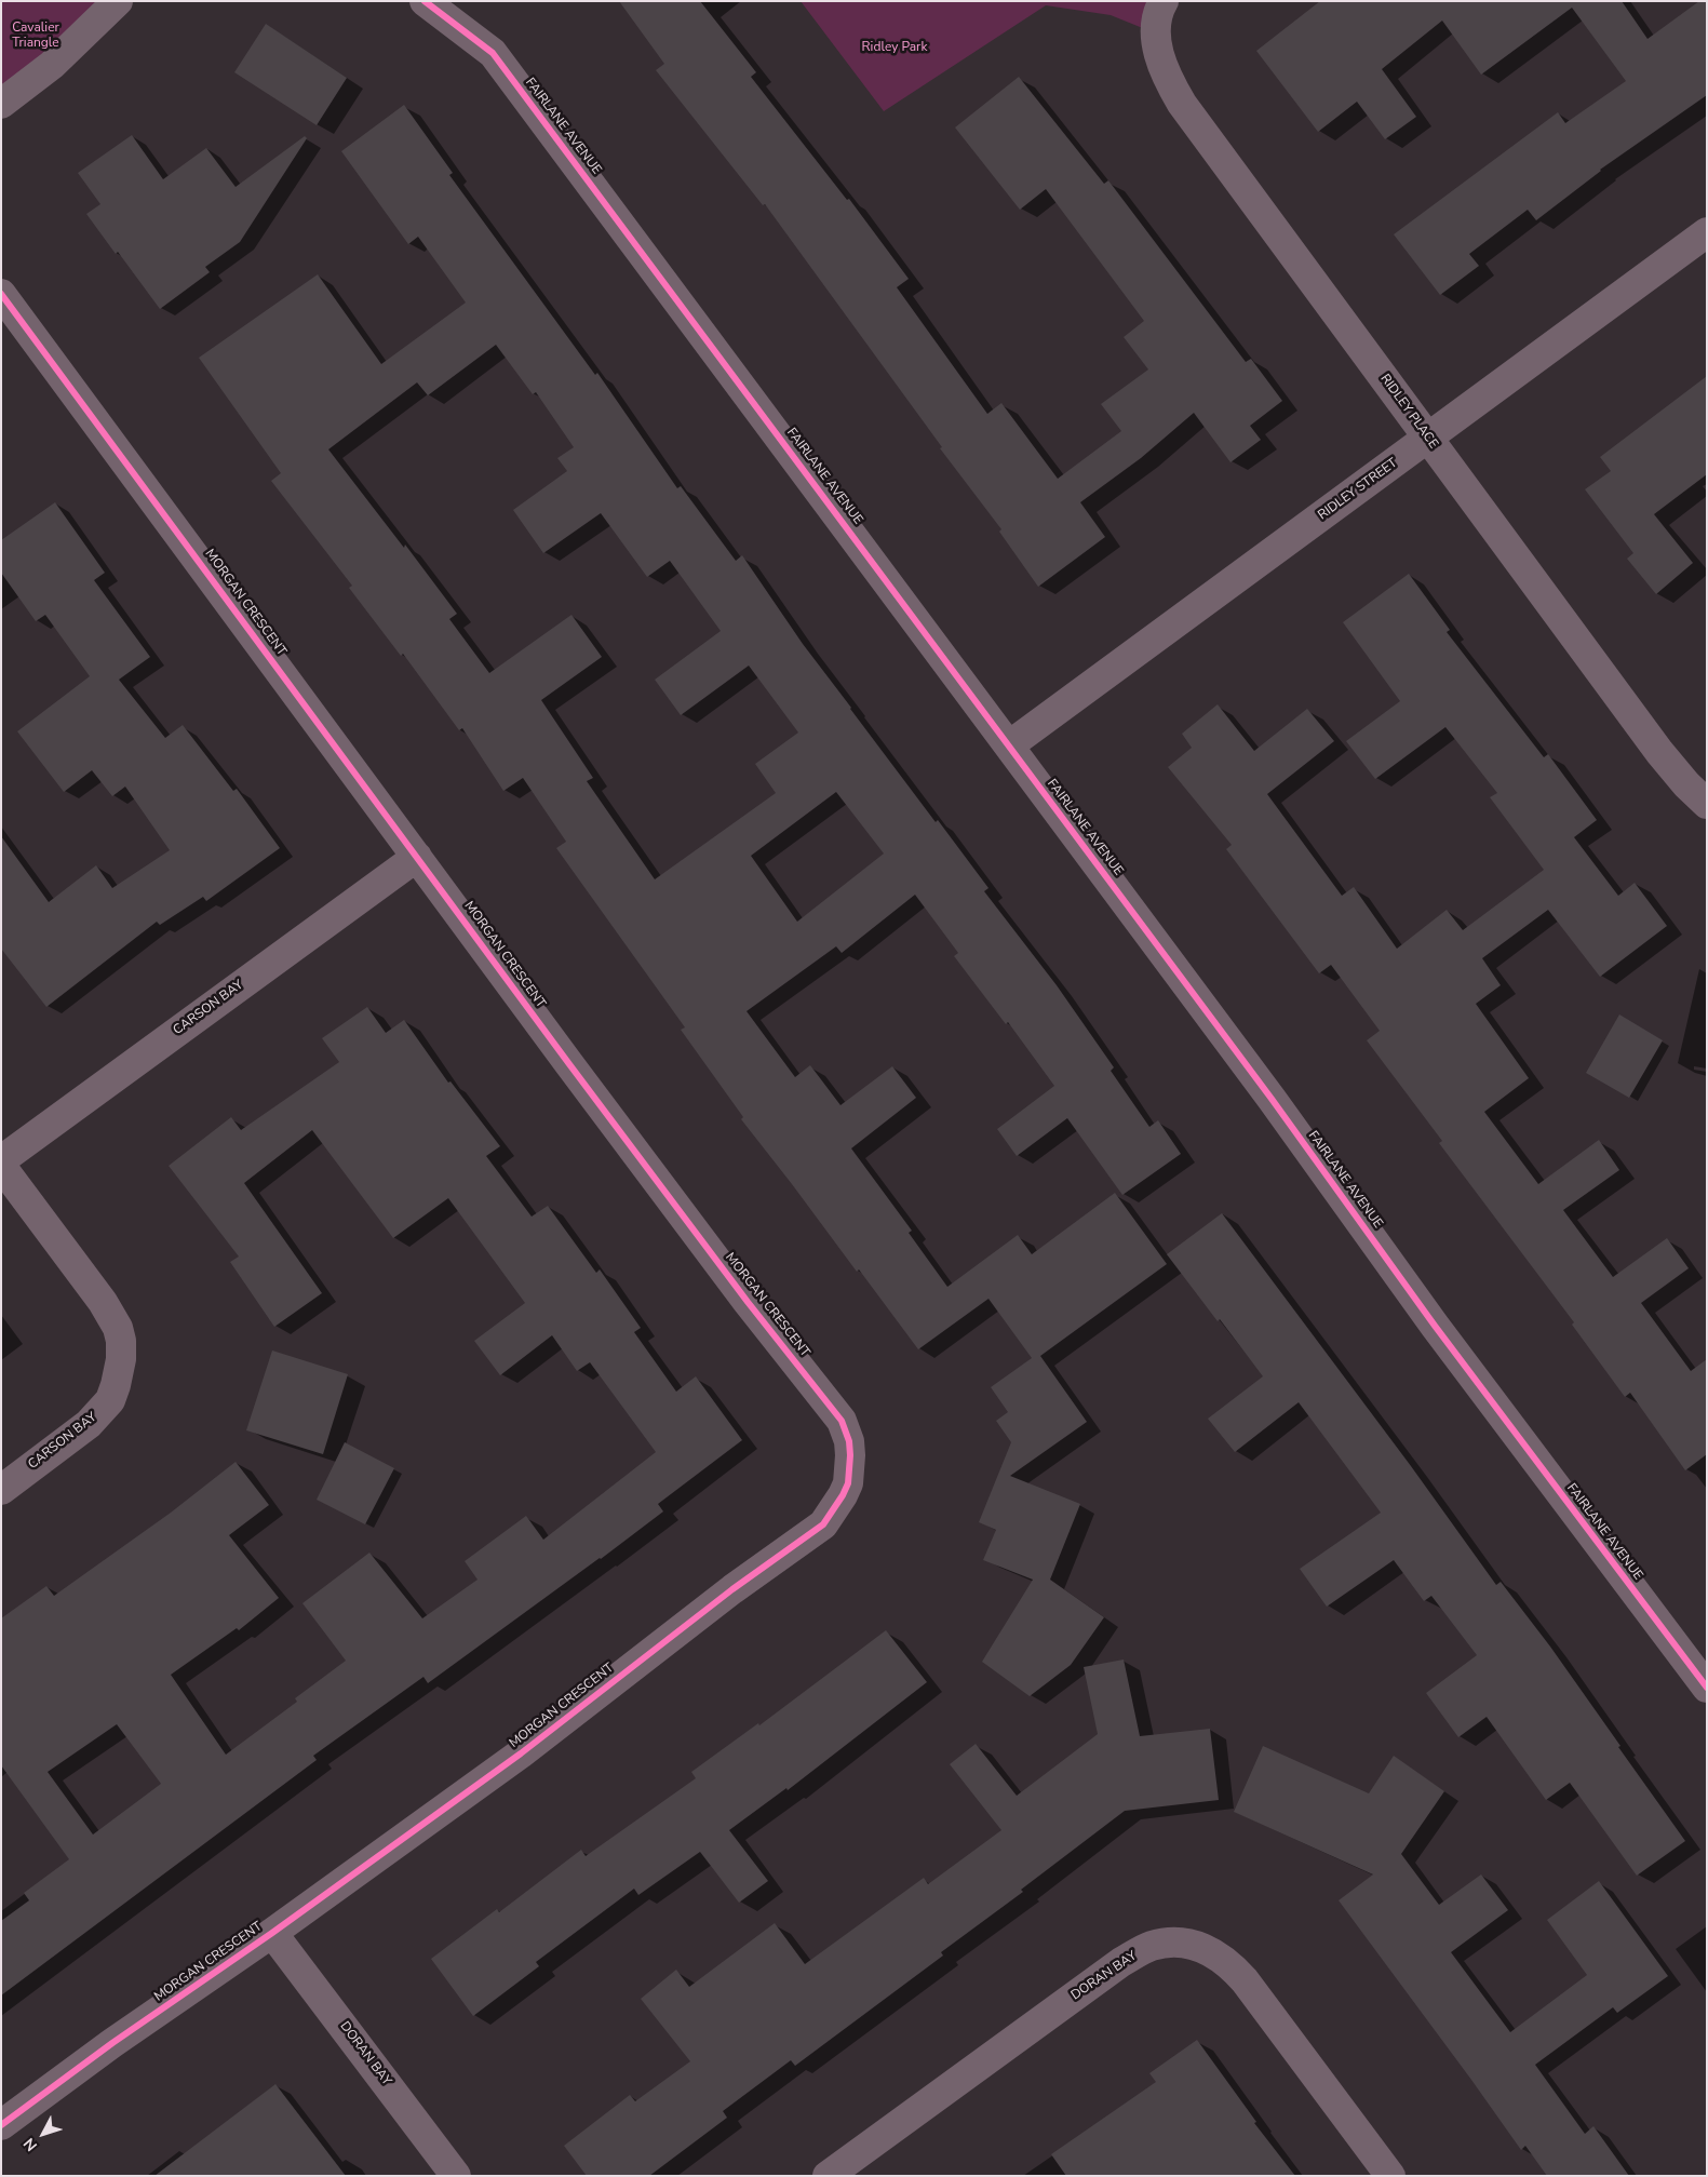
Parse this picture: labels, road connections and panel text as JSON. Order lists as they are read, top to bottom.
{
  "streets": {
    "street": [
      "FAIRLANE AVENUE",
      "RIDLEY PLACE",
      "RIDLEY STREET",
      "MORGAN CRESCENT",
      "CARSON BAY",
      "DORAN BAY"
    ]
  },
  "crossings": [
    ["FAIRLANE AVENUE", "RIDLEY STREET"],
    ["RIDLEY PLACE", "RIDLEY STREET"],
    ["MORGAN CRESCENT", "CARSON BAY"],
    ["MORGAN CRESCENT", "DORAN BAY"]
  ],
  "parks": ["Cavalier Triangle", "Ridley Park"],
  "north": "bottom left"
}
